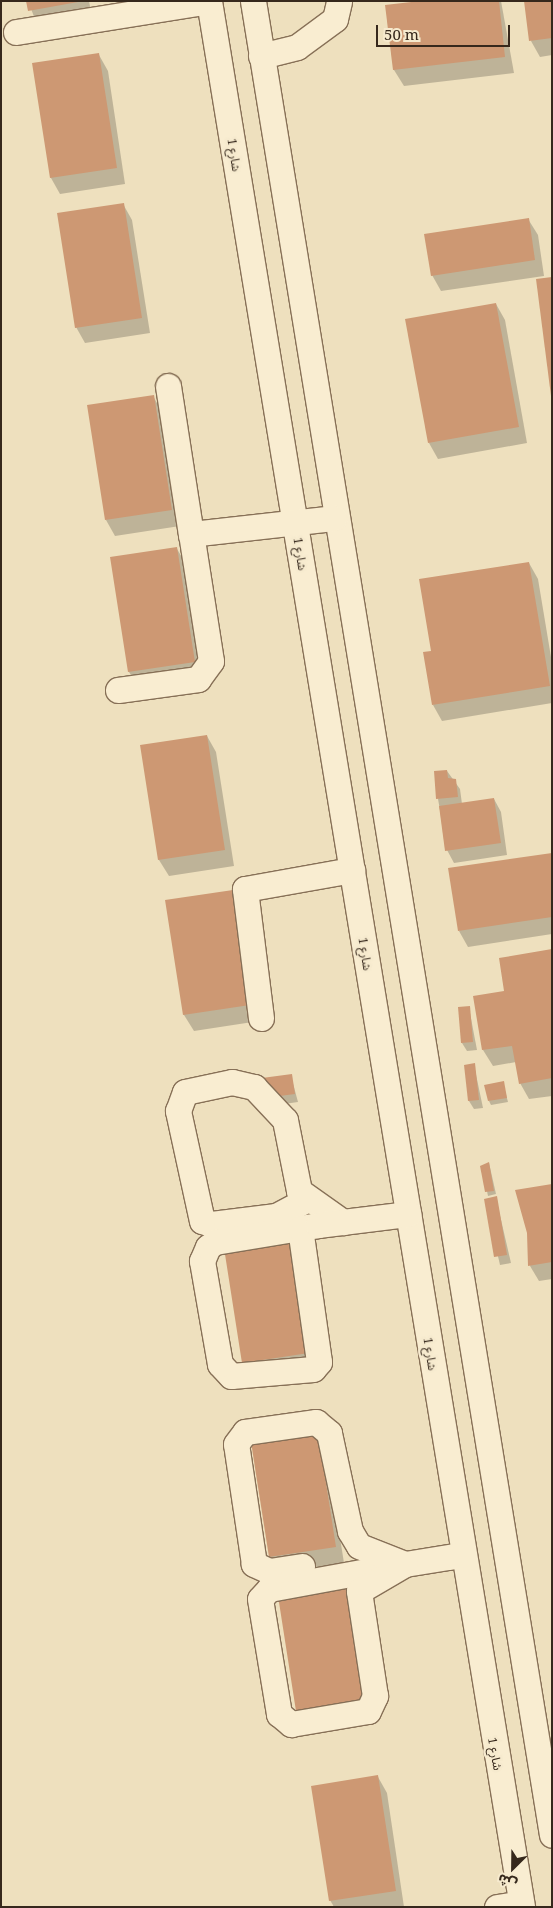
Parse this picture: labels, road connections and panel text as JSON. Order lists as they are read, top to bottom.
{
  "streets": {
    "street": ["شارع 1"]
  },
  "scale_bar": "50 m",
  "north": "bottom left"
}
